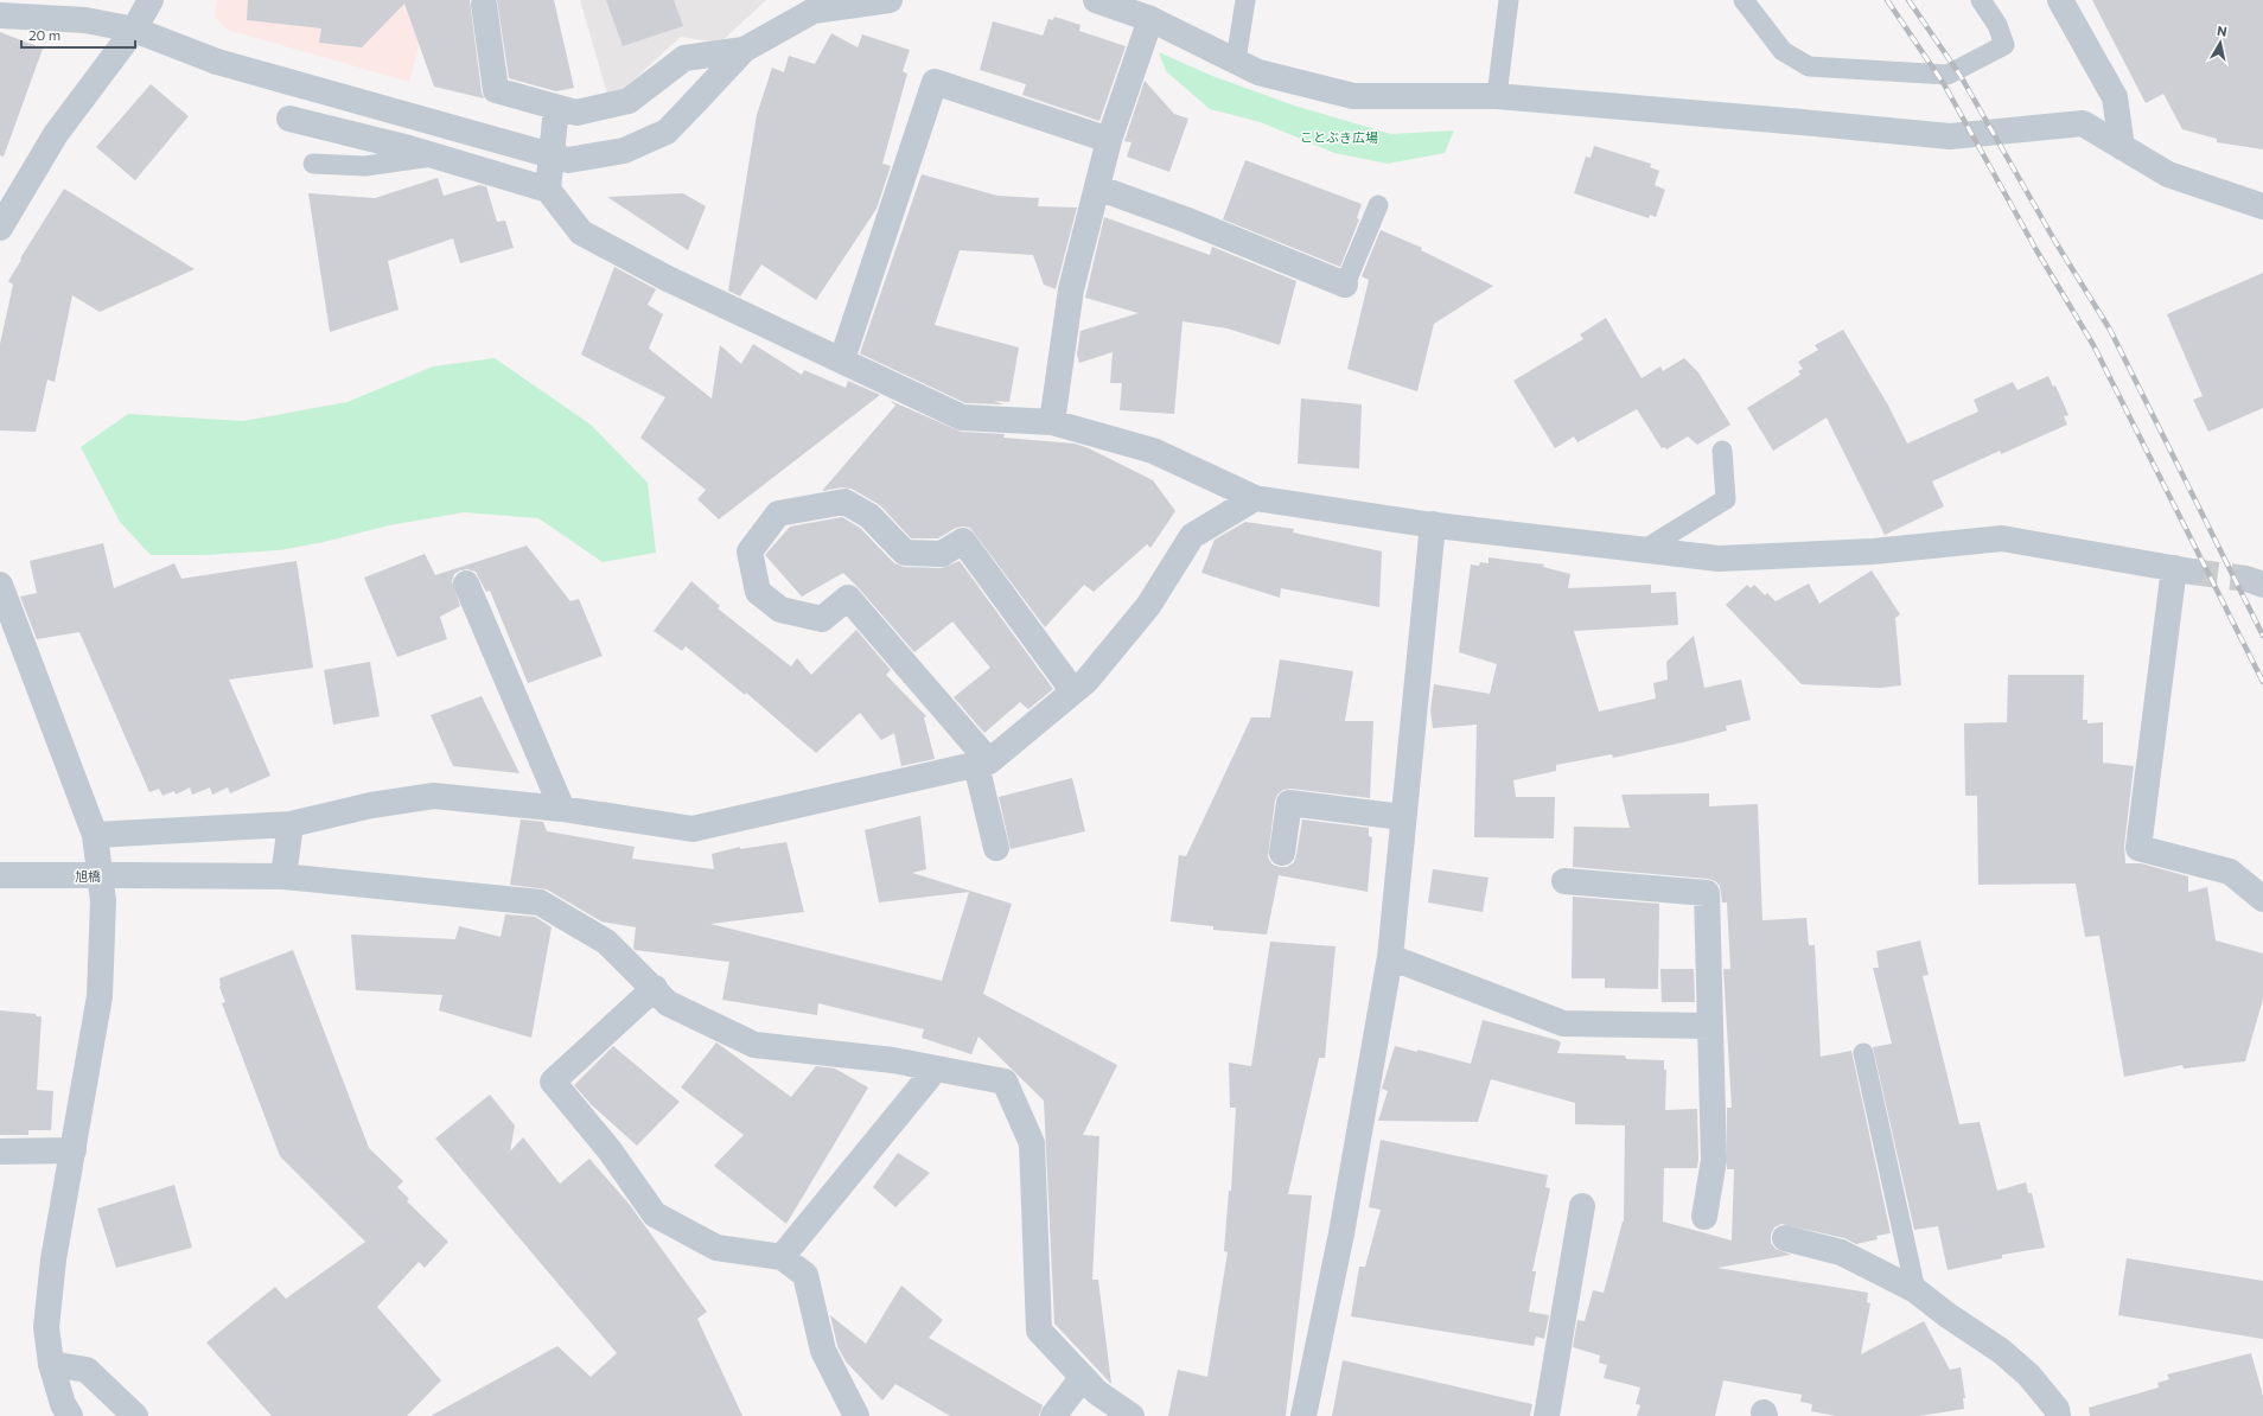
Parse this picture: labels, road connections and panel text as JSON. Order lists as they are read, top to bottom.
{
  "streets": {
    "street": ["旭橋"]
  },
  "parks": ["ことぶき広場"],
  "scale_bar": "20 m",
  "north": "top"
}
